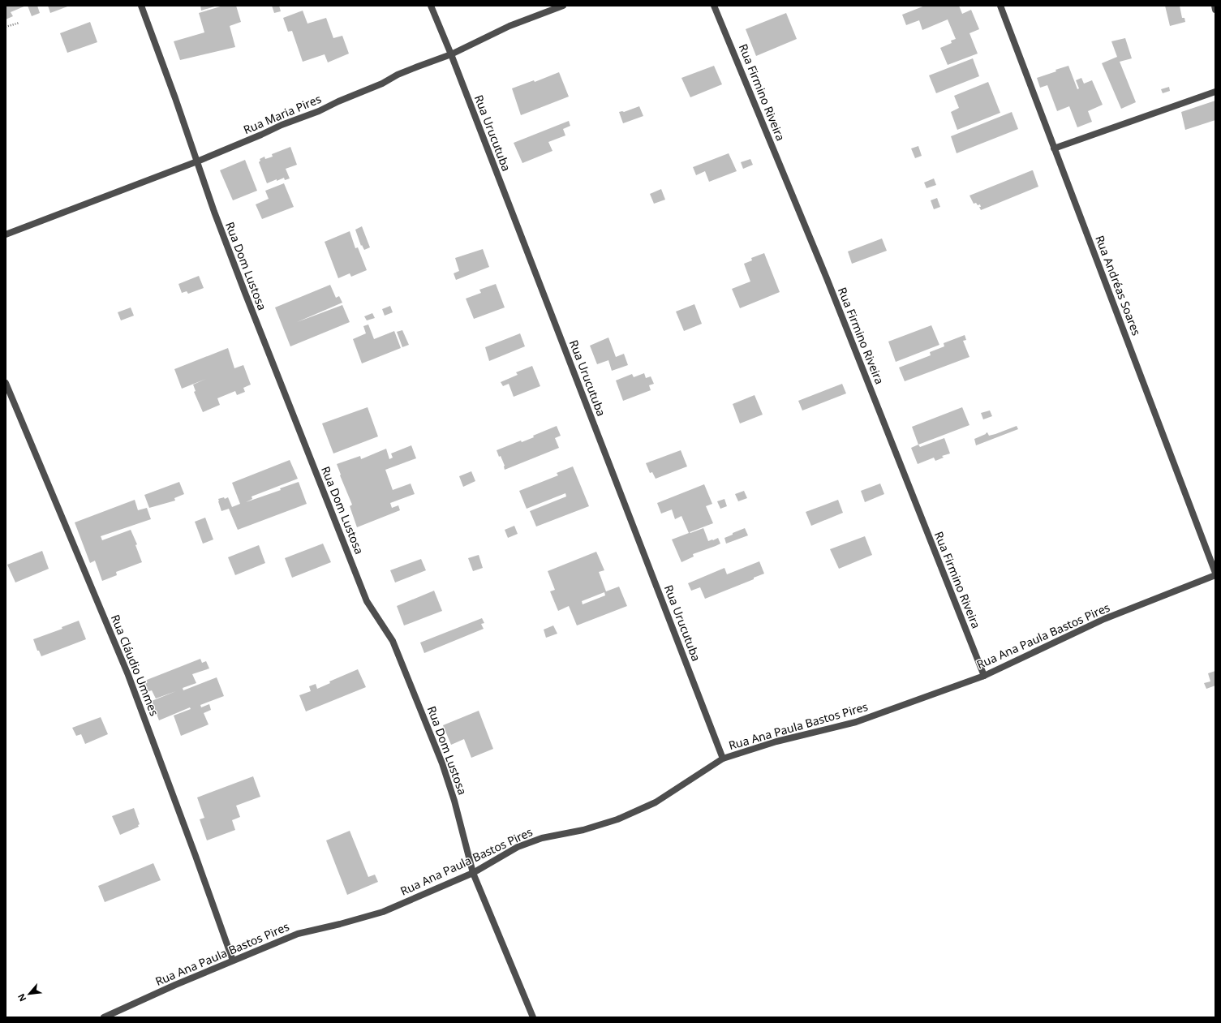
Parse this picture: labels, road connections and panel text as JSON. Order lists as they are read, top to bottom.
{
  "streets": {
    "street": [
      "Rua Firmino Riveira",
      "Rua Maria Pires",
      "Rua Urucutuba",
      "Rua Dom Lustosa",
      "Rua Andréas Soares",
      "Rua Ana Paula Bastos Pires",
      "Rua Cláudio Ummes"
    ]
  },
  "crossings": [
    ["Rua Firmino Riveira", "Rua Ana Paula Bastos Pires"],
    ["Rua Maria Pires", "Rua Urucutuba"],
    ["Rua Maria Pires", "Rua Dom Lustosa"],
    ["Rua Urucutuba", "Rua Ana Paula Bastos Pires"],
    ["Rua Dom Lustosa", "Rua Ana Paula Bastos Pires"],
    ["Rua Andréas Soares", "Rua Ana Paula Bastos Pires"],
    ["Rua Ana Paula Bastos Pires", "Rua Cláudio Ummes"]
  ],
  "north": "bottom left"
}
